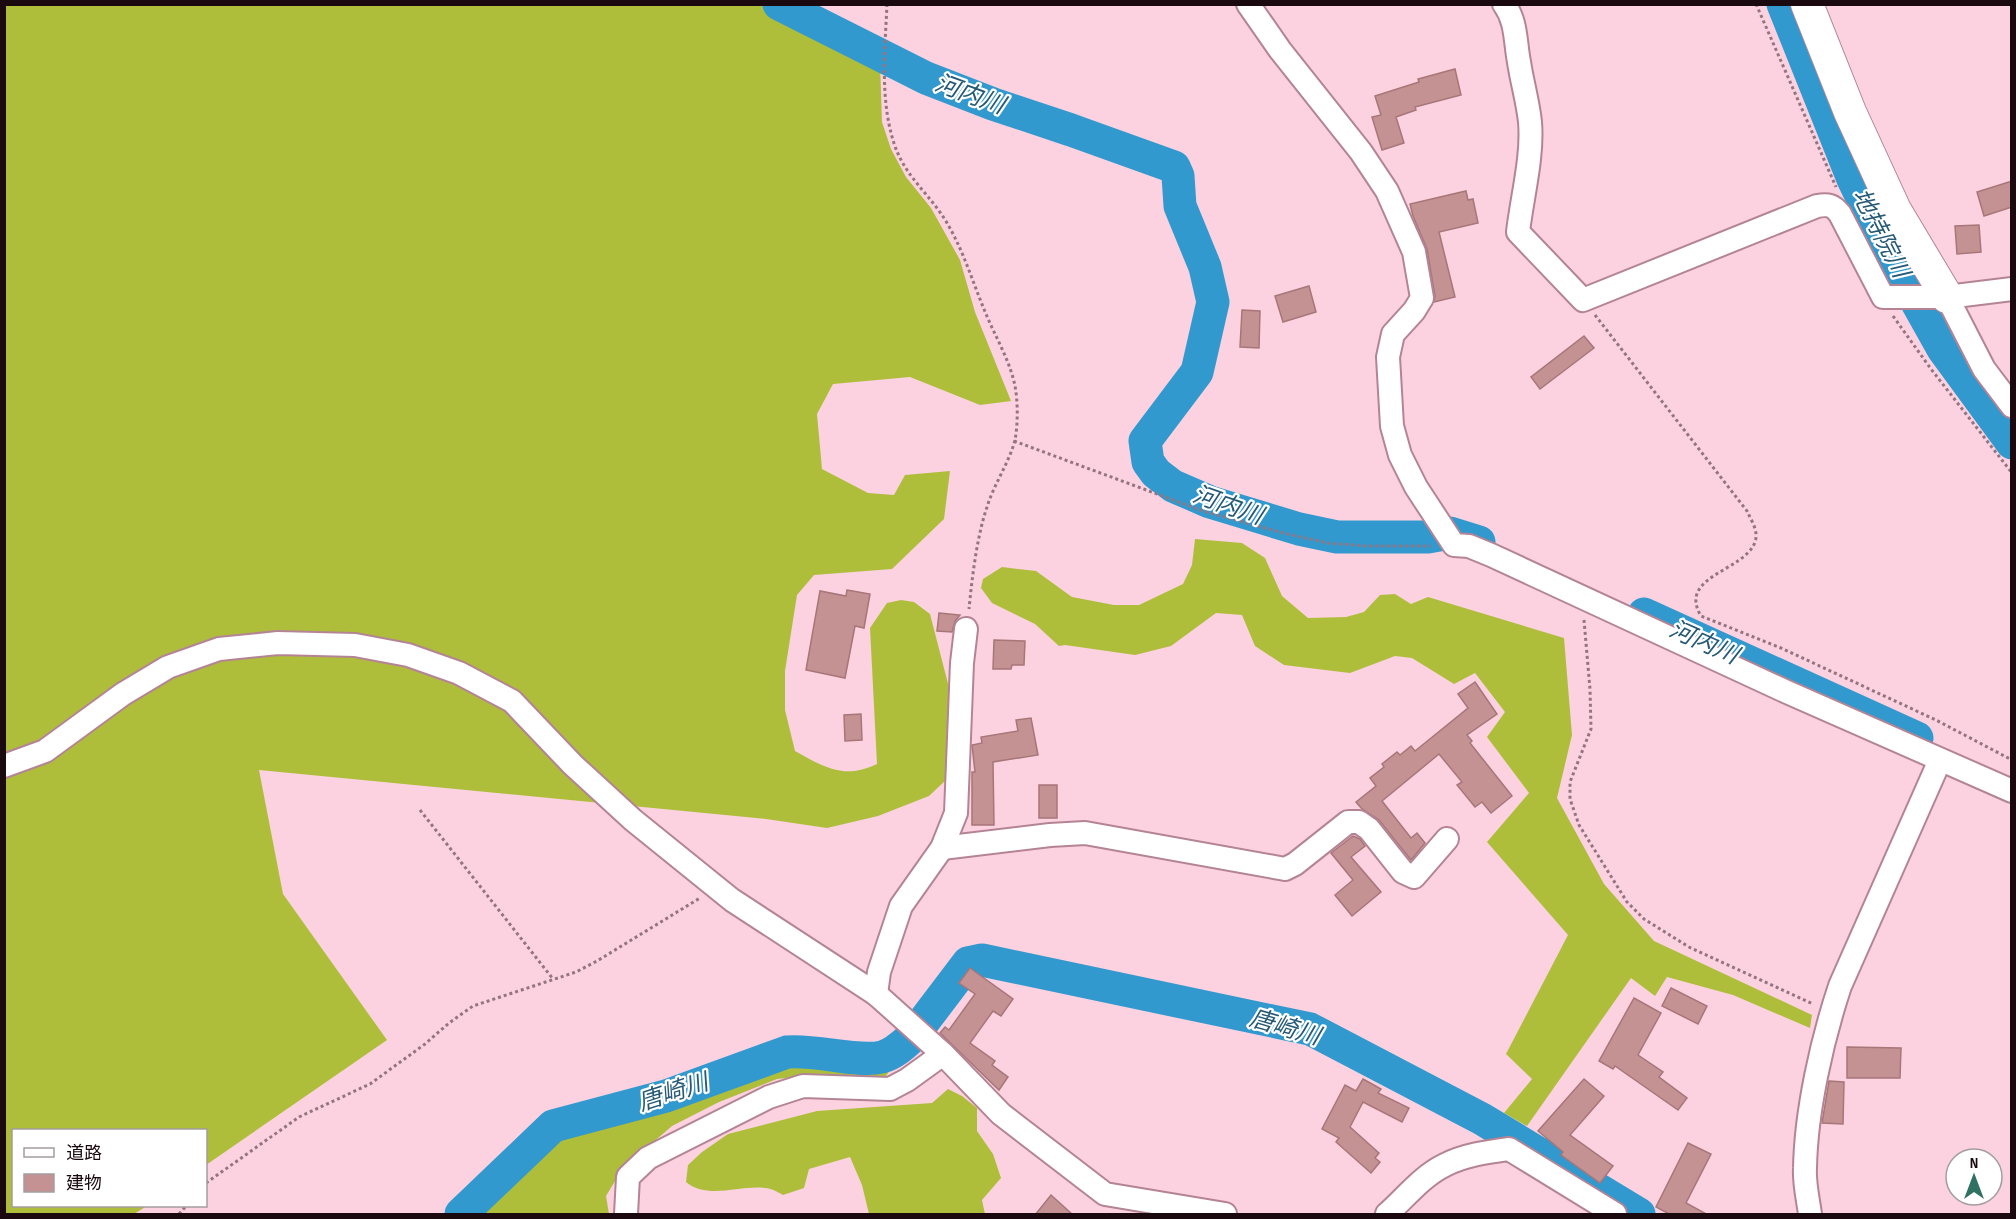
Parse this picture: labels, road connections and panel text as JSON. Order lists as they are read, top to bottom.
{
  "water": ["河内川", "地持院川", "唐崎川"],
  "legend": ["道路", "建物"],
  "north": "top"
}
